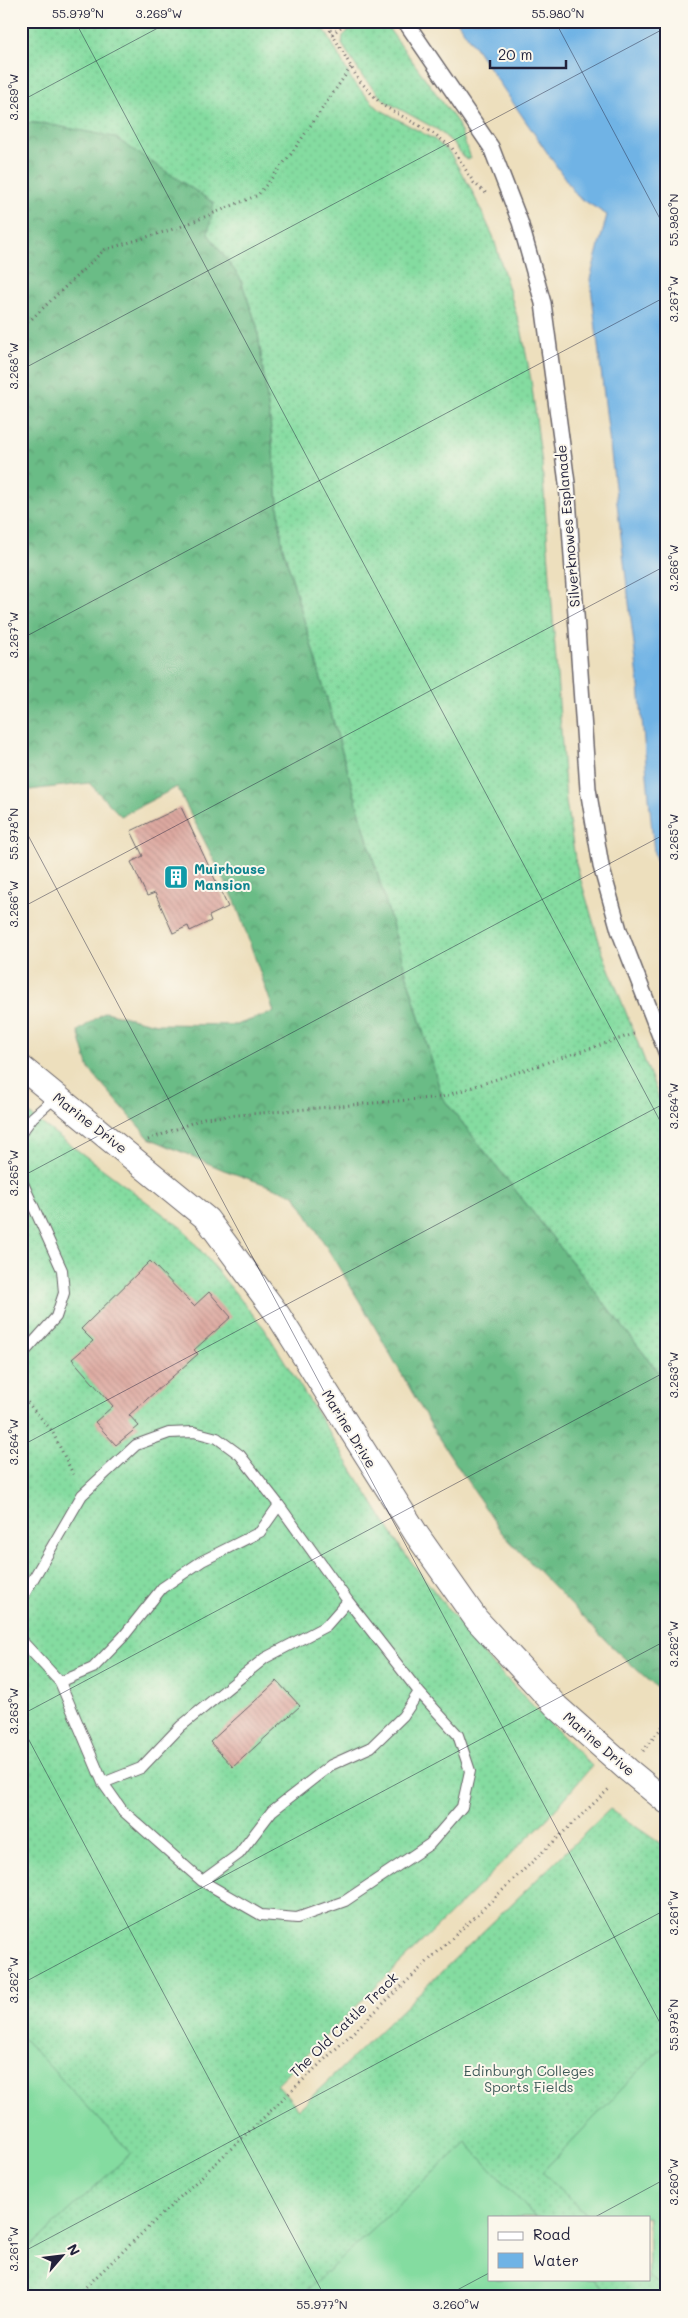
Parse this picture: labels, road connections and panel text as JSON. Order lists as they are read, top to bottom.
{
  "streets": {
    "street": ["Silverknowes Esplanade", "Marine Drive"],
    "path": ["The Old Cattle Track"]
  },
  "crossings": [
    ["Marine Drive", "The Old Cattle Track"]
  ],
  "parks": ["Edinburgh Colleges Sports Fields"],
  "places": {
    "building": ["Muirhouse Mansion"]
  },
  "legend": ["Road", "Water"],
  "scale_bar": "20 m",
  "north": "top right",
  "coordinates": [
    "55.979°N",
    "3.269°W",
    "55.980°N",
    "3.267°W",
    "3.268°W",
    "3.266°W",
    "55.978°N",
    "3.265°W",
    "3.264°W",
    "3.263°W",
    "3.262°W",
    "3.261°W",
    "3.260°W",
    "55.977°N"
  ]
}
